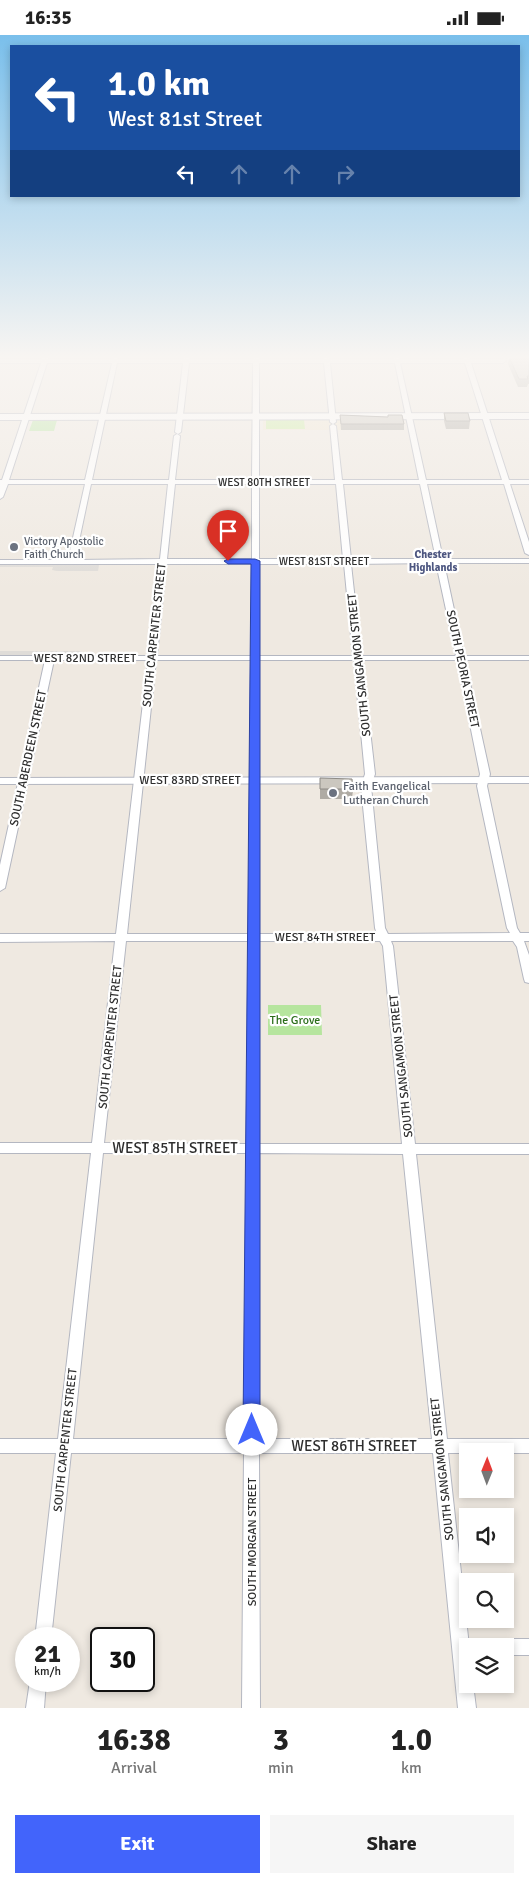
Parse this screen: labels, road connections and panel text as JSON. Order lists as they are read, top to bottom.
{
  "streets": {
    "street": [
      "WEST 80TH STREET",
      "WEST 81ST STREET",
      "SOUTH CARPENTER STREET",
      "WEST 82ND STREET",
      "SOUTH SANGAMON STREET",
      "SOUTH PEORIA STREET",
      "SOUTH ABERDEEN STREET",
      "WEST 83RD STREET",
      "WEST 84TH STREET",
      "WEST 85TH STREET",
      "WEST 86TH STREET",
      "SOUTH MORGAN STREET"
    ]
  },
  "crossings": [
    ["WEST 80TH STREET", "SOUTH CARPENTER STREET"],
    ["WEST 80TH STREET", "SOUTH SANGAMON STREET"],
    ["WEST 80TH STREET", "SOUTH PEORIA STREET"],
    ["WEST 80TH STREET", "SOUTH MORGAN STREET"],
    ["WEST 81ST STREET", "SOUTH CARPENTER STREET"],
    ["WEST 81ST STREET", "SOUTH SANGAMON STREET"],
    ["WEST 81ST STREET", "SOUTH PEORIA STREET"],
    ["WEST 81ST STREET", "SOUTH MORGAN STREET"],
    ["SOUTH CARPENTER STREET", "WEST 82ND STREET"],
    ["SOUTH CARPENTER STREET", "WEST 83RD STREET"],
    ["SOUTH CARPENTER STREET", "WEST 84TH STREET"],
    ["SOUTH CARPENTER STREET", "WEST 85TH STREET"],
    ["SOUTH CARPENTER STREET", "WEST 86TH STREET"],
    ["WEST 82ND STREET", "SOUTH SANGAMON STREET"],
    ["WEST 82ND STREET", "SOUTH PEORIA STREET"],
    ["WEST 82ND STREET", "SOUTH ABERDEEN STREET"],
    ["WEST 82ND STREET", "SOUTH MORGAN STREET"],
    ["SOUTH SANGAMON STREET", "WEST 83RD STREET"],
    ["SOUTH SANGAMON STREET", "WEST 84TH STREET"],
    ["SOUTH SANGAMON STREET", "WEST 85TH STREET"],
    ["SOUTH SANGAMON STREET", "WEST 86TH STREET"],
    ["SOUTH PEORIA STREET", "WEST 83RD STREET"],
    ["SOUTH PEORIA STREET", "WEST 84TH STREET"],
    ["SOUTH ABERDEEN STREET", "WEST 83RD STREET"],
    ["WEST 83RD STREET", "SOUTH MORGAN STREET"],
    ["WEST 84TH STREET", "SOUTH MORGAN STREET"],
    ["WEST 85TH STREET", "SOUTH MORGAN STREET"],
    ["WEST 86TH STREET", "SOUTH MORGAN STREET"]
  ],
  "districts": ["Chester Highlands"],
  "parks": ["The Grove"],
  "places": ["Victory Apostolic Faith Church", "Faith Evangelical Lutheran Church"],
  "north": "top",
  "page": {
    "status": "16:35",
    "turn": ["1.0 km", "West 81st Street"],
    "speed": "21 km/h",
    "limit": "30",
    "eta": [
      "16:38",
      "Arrival",
      "3",
      "min",
      "1.0",
      "km"
    ],
    "buttons": ["Exit", "Share"]
  }
}
